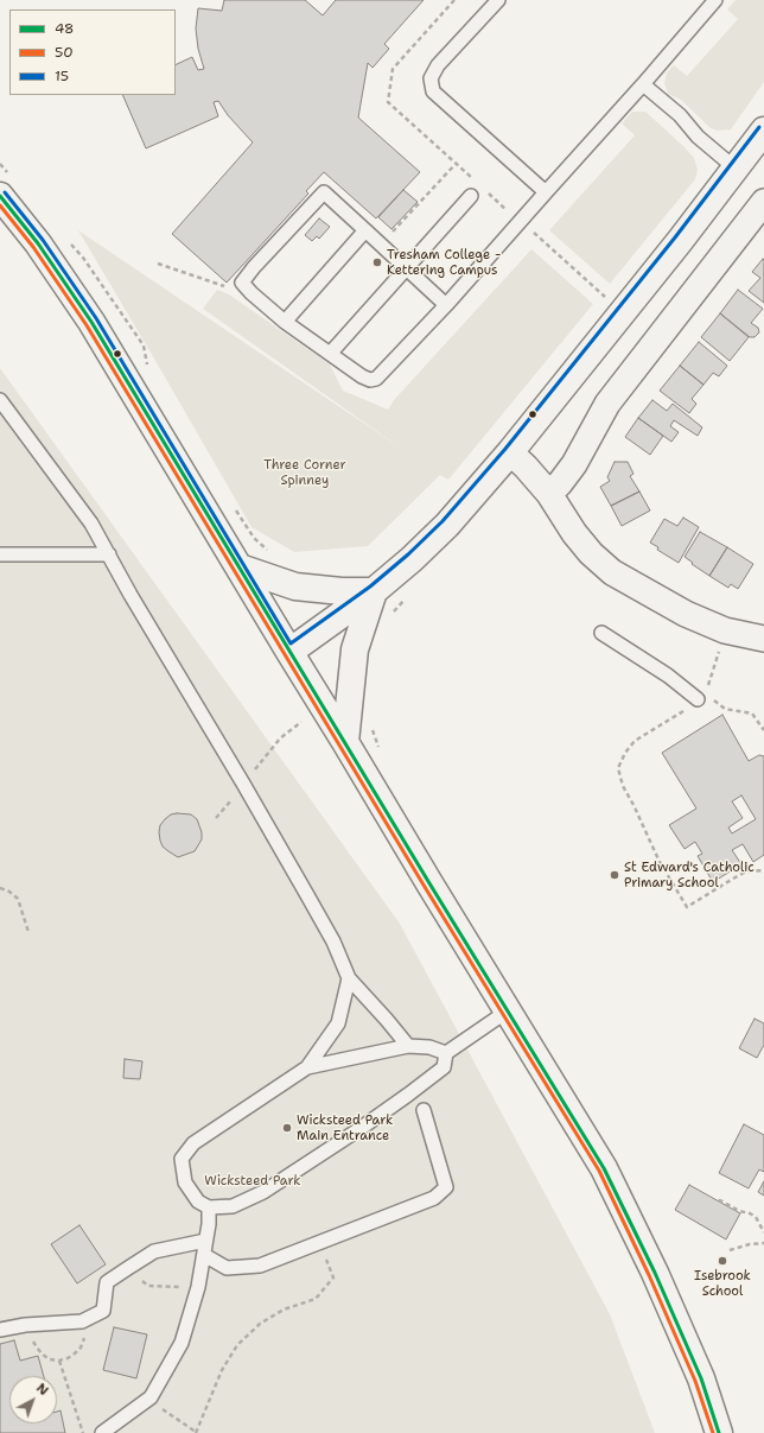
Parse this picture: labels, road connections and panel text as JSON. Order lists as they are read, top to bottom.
{
  "parks": ["Three Corner Spinney", "Wicksteed Park"],
  "places": [
    "Tresham College - Kettering Campus",
    "St Edward's Catholic Primary School",
    "Wicksteed Park Main Entrance",
    "Isebrook School"
  ],
  "lines": ["transit line 15", "transit line 48", "transit line 50"],
  "legend": ["48", "50", "15"],
  "north": "top right"
}
